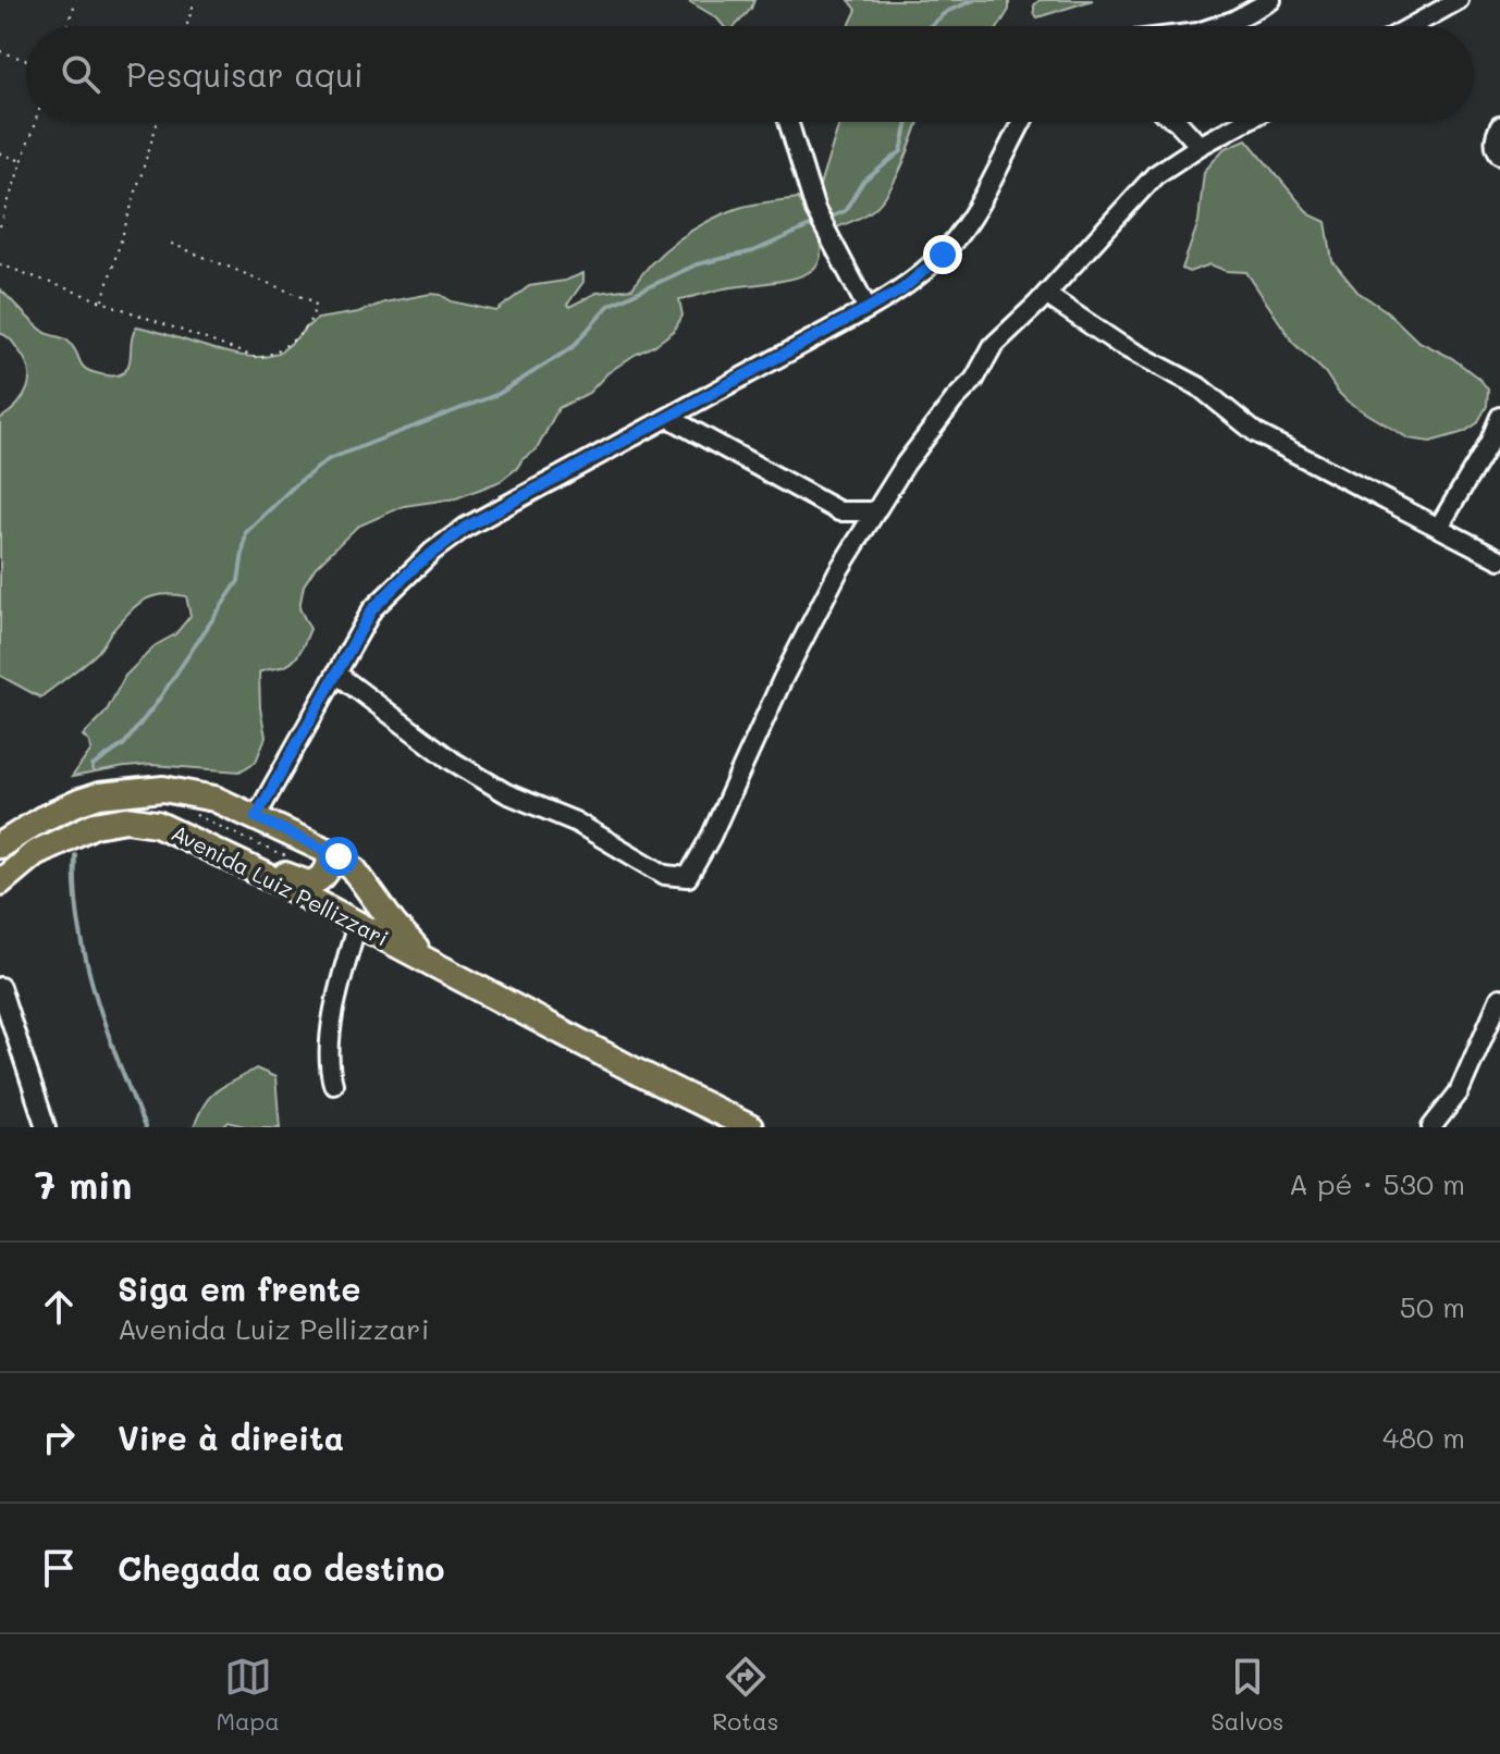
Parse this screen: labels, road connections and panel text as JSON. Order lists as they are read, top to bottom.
{
  "streets": {
    "main road": ["Avenida Luiz Pellizzari"]
  },
  "page": {
    "search": "Pesquisar aqui",
    "heading": ["7 min", "A pé · 530 m"],
    "list": [
      ["Siga em frente", "Avenida Luiz Pellizzari", "50 m"],
      ["Vire à direita", "480 m"],
      "Chegada ao destino"
    ],
    "nav": ["Mapa", "Rotas", "Salvos"]
  }
}
